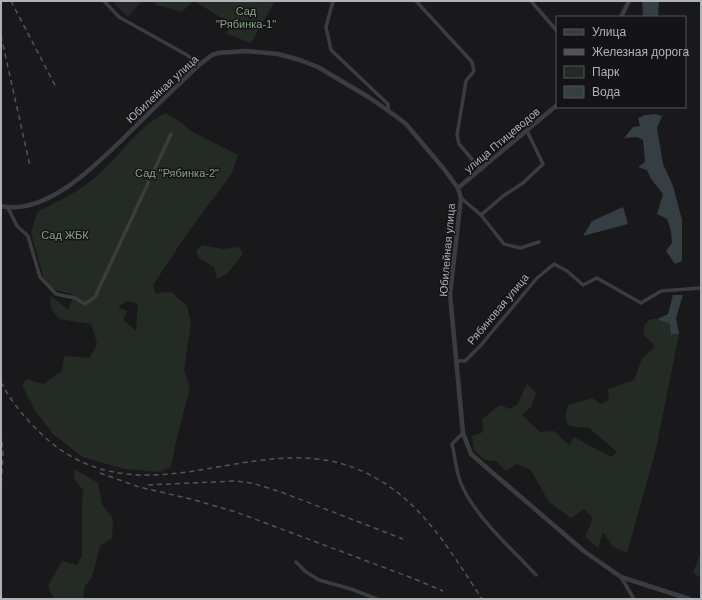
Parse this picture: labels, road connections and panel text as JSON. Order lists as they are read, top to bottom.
{
  "streets": {
    "street": ["Юбилейная улица", "улица Птицеводов", "Рябиновая улица"]
  },
  "crossings": [
    ["Юбилейная улица", "улица Птицеводов"],
    ["Юбилейная улица", "Рябиновая улица"]
  ],
  "parks": ["Сад \"Рябинка-1\"", "Сад \"Рябинка-2\"", "Сад ЖБК"],
  "legend": [
    "Улица",
    "Железная дорога",
    "Парк",
    "Вода"
  ]
}
